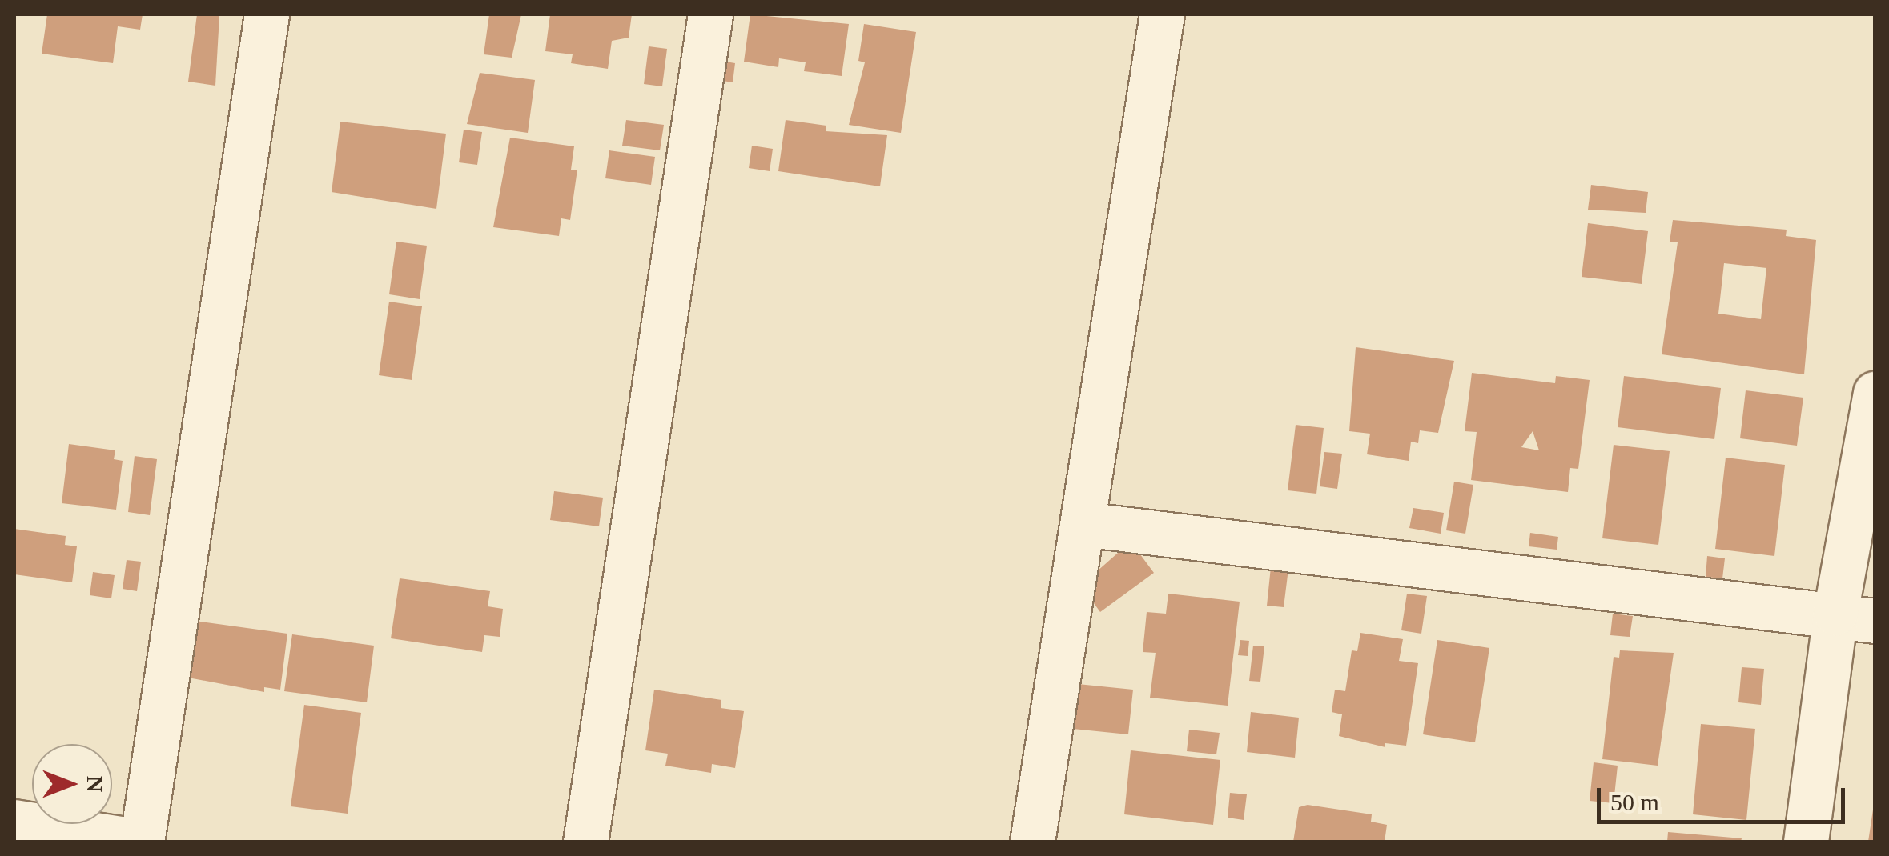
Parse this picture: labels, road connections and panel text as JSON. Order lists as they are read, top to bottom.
{
  "scale_bar": "50 m",
  "north": "right"
}
